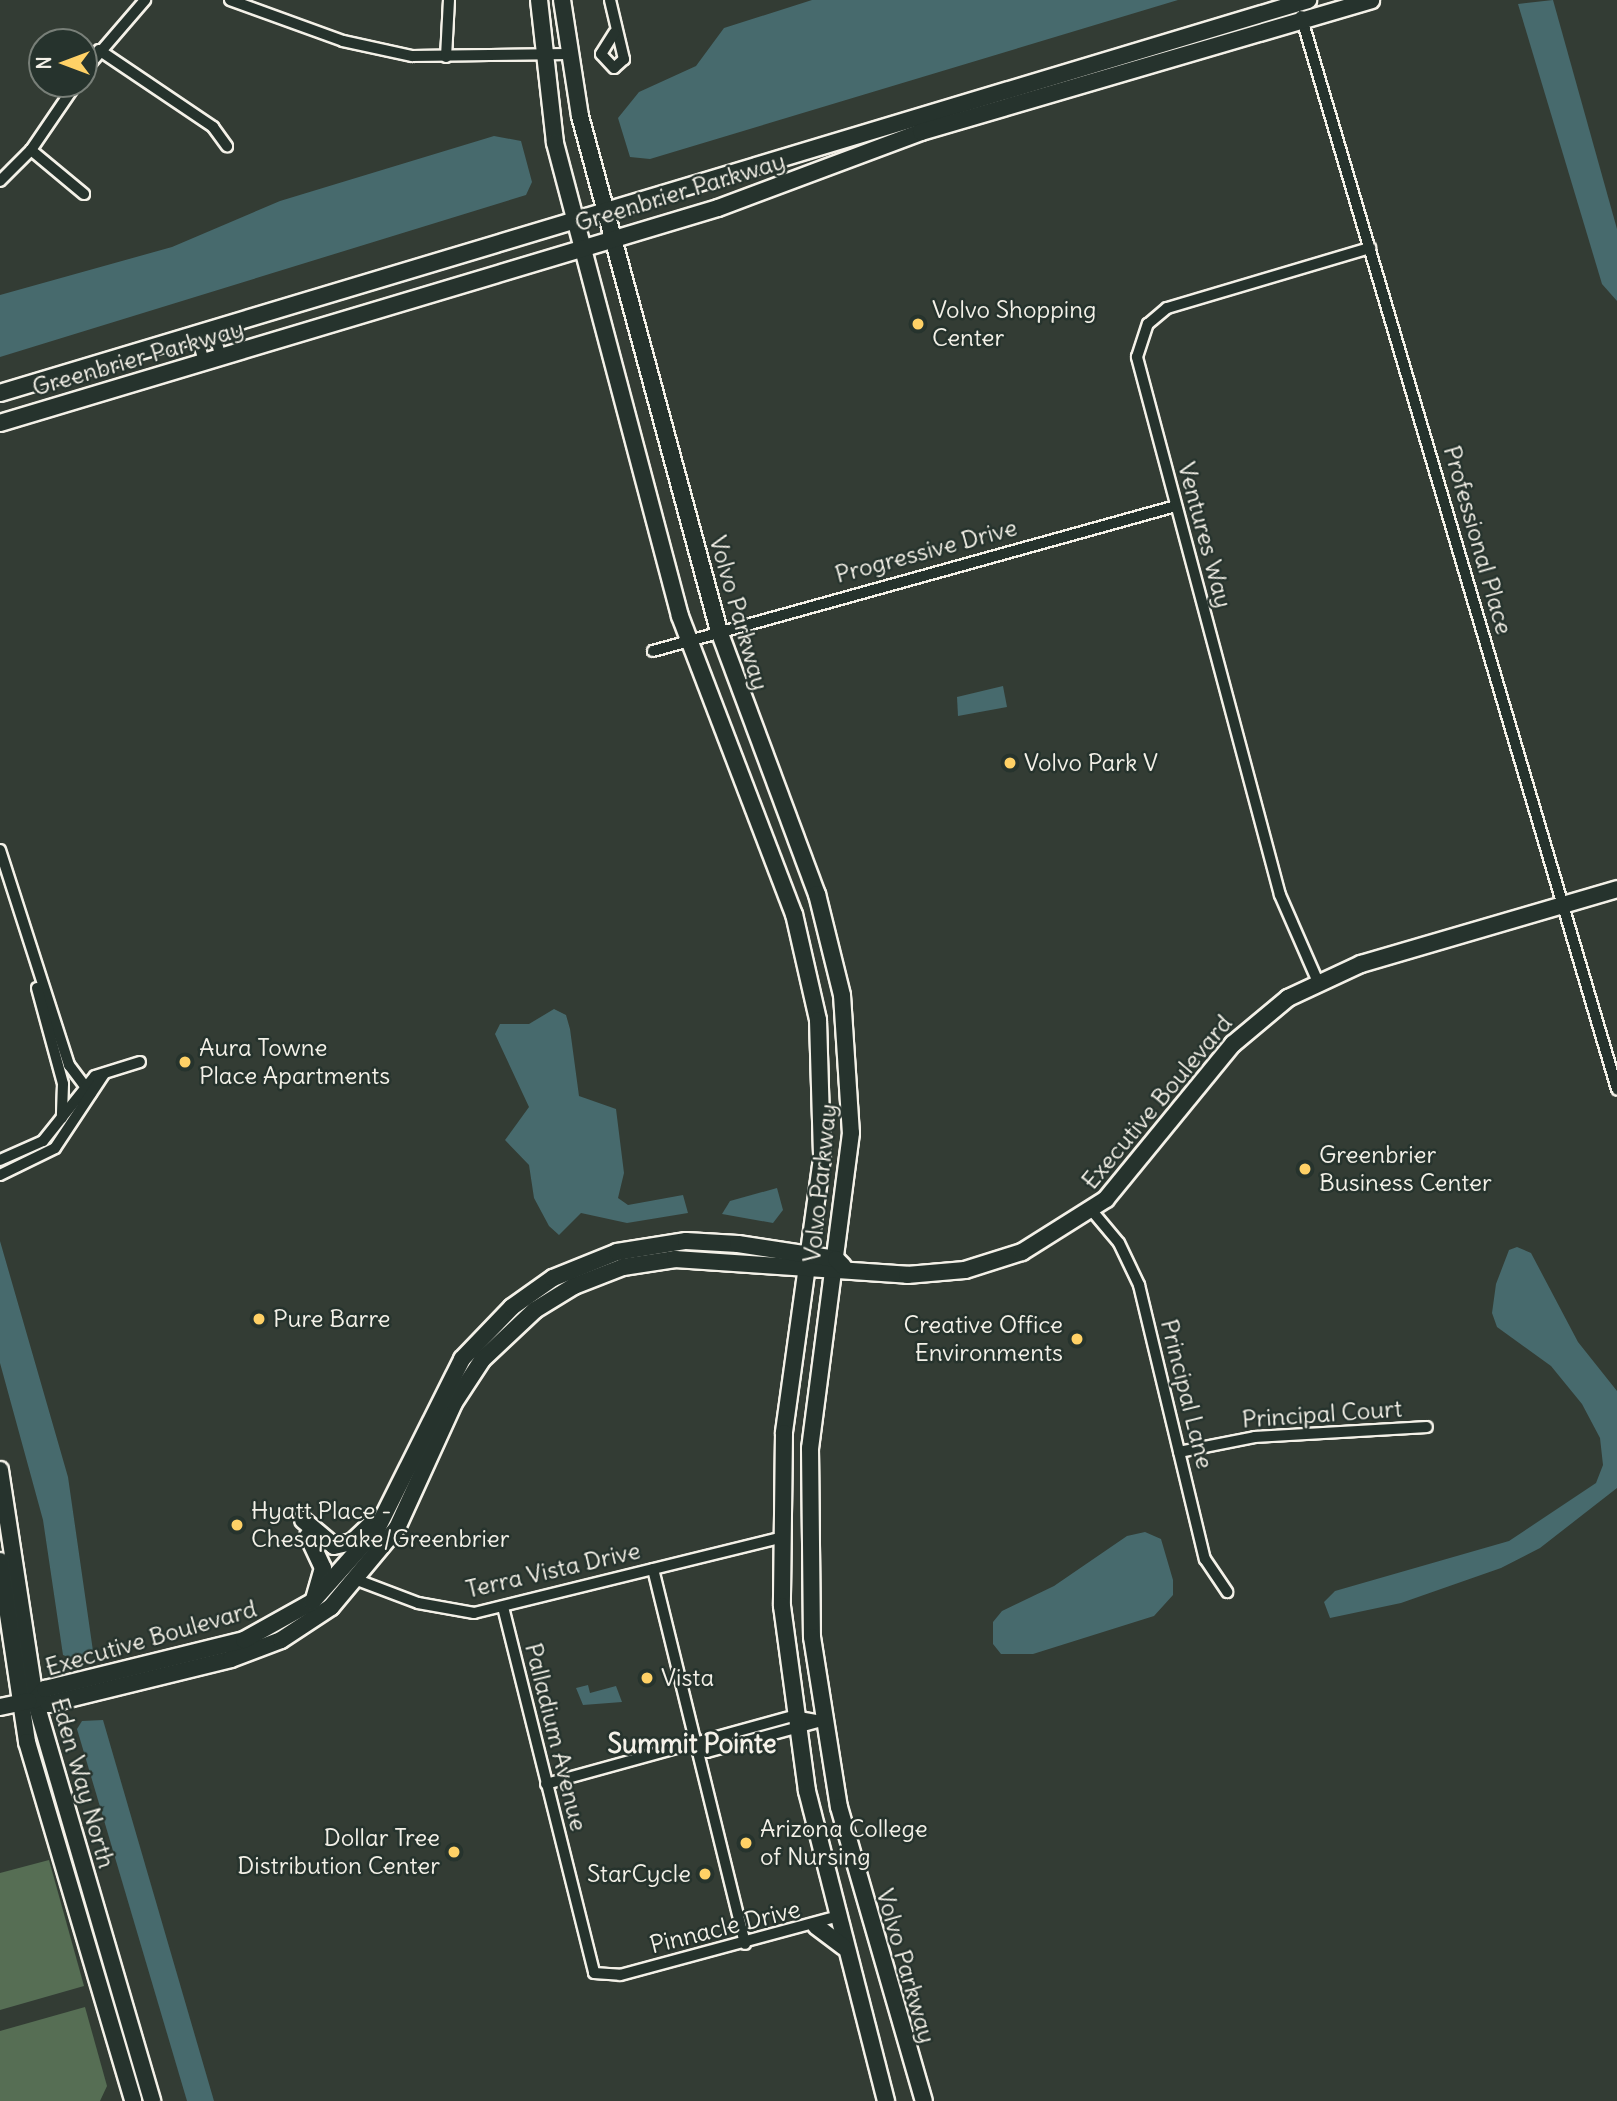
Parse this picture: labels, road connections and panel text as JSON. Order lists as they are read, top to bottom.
{
  "streets": {
    "main road": [
      "Greenbrier Parkway",
      "Volvo Parkway",
      "Executive Boulevard",
      "Eden Way North"
    ],
    "street": [
      "Ventures Way",
      "Professional Place",
      "Progressive Drive",
      "Principal Lane",
      "Principal Court",
      "Terra Vista Drive",
      "Palladium Avenue",
      "Pinnacle Drive"
    ]
  },
  "crossings": [
    ["Greenbrier Parkway", "Professional Place"],
    ["Greenbrier Parkway", "Volvo Parkway"],
    ["Ventures Way", "Professional Place"],
    ["Ventures Way", "Progressive Drive"],
    ["Ventures Way", "Executive Boulevard"],
    ["Professional Place", "Executive Boulevard"],
    ["Progressive Drive", "Volvo Parkway"],
    ["Volvo Parkway", "Executive Boulevard"],
    ["Volvo Parkway", "Terra Vista Drive"],
    ["Volvo Parkway", "Pinnacle Drive"],
    ["Executive Boulevard", "Principal Lane"],
    ["Executive Boulevard", "Terra Vista Drive"],
    ["Executive Boulevard", "Eden Way North"],
    ["Principal Lane", "Principal Court"],
    ["Terra Vista Drive", "Palladium Avenue"],
    ["Palladium Avenue", "Pinnacle Drive"]
  ],
  "districts": ["Summit Pointe"],
  "places": [
    "Volvo Shopping Center",
    "Volvo Park V",
    "Aura Towne Place Apartments",
    "Greenbrier Business Center",
    "Pure Barre",
    "Creative Office Environments",
    "Hyatt Place - Chesapeake/Greenbrier",
    "Vista",
    "Arizona College of Nursing",
    "Dollar Tree Distribution Center",
    "StarCycle"
  ],
  "north": "left"
}
